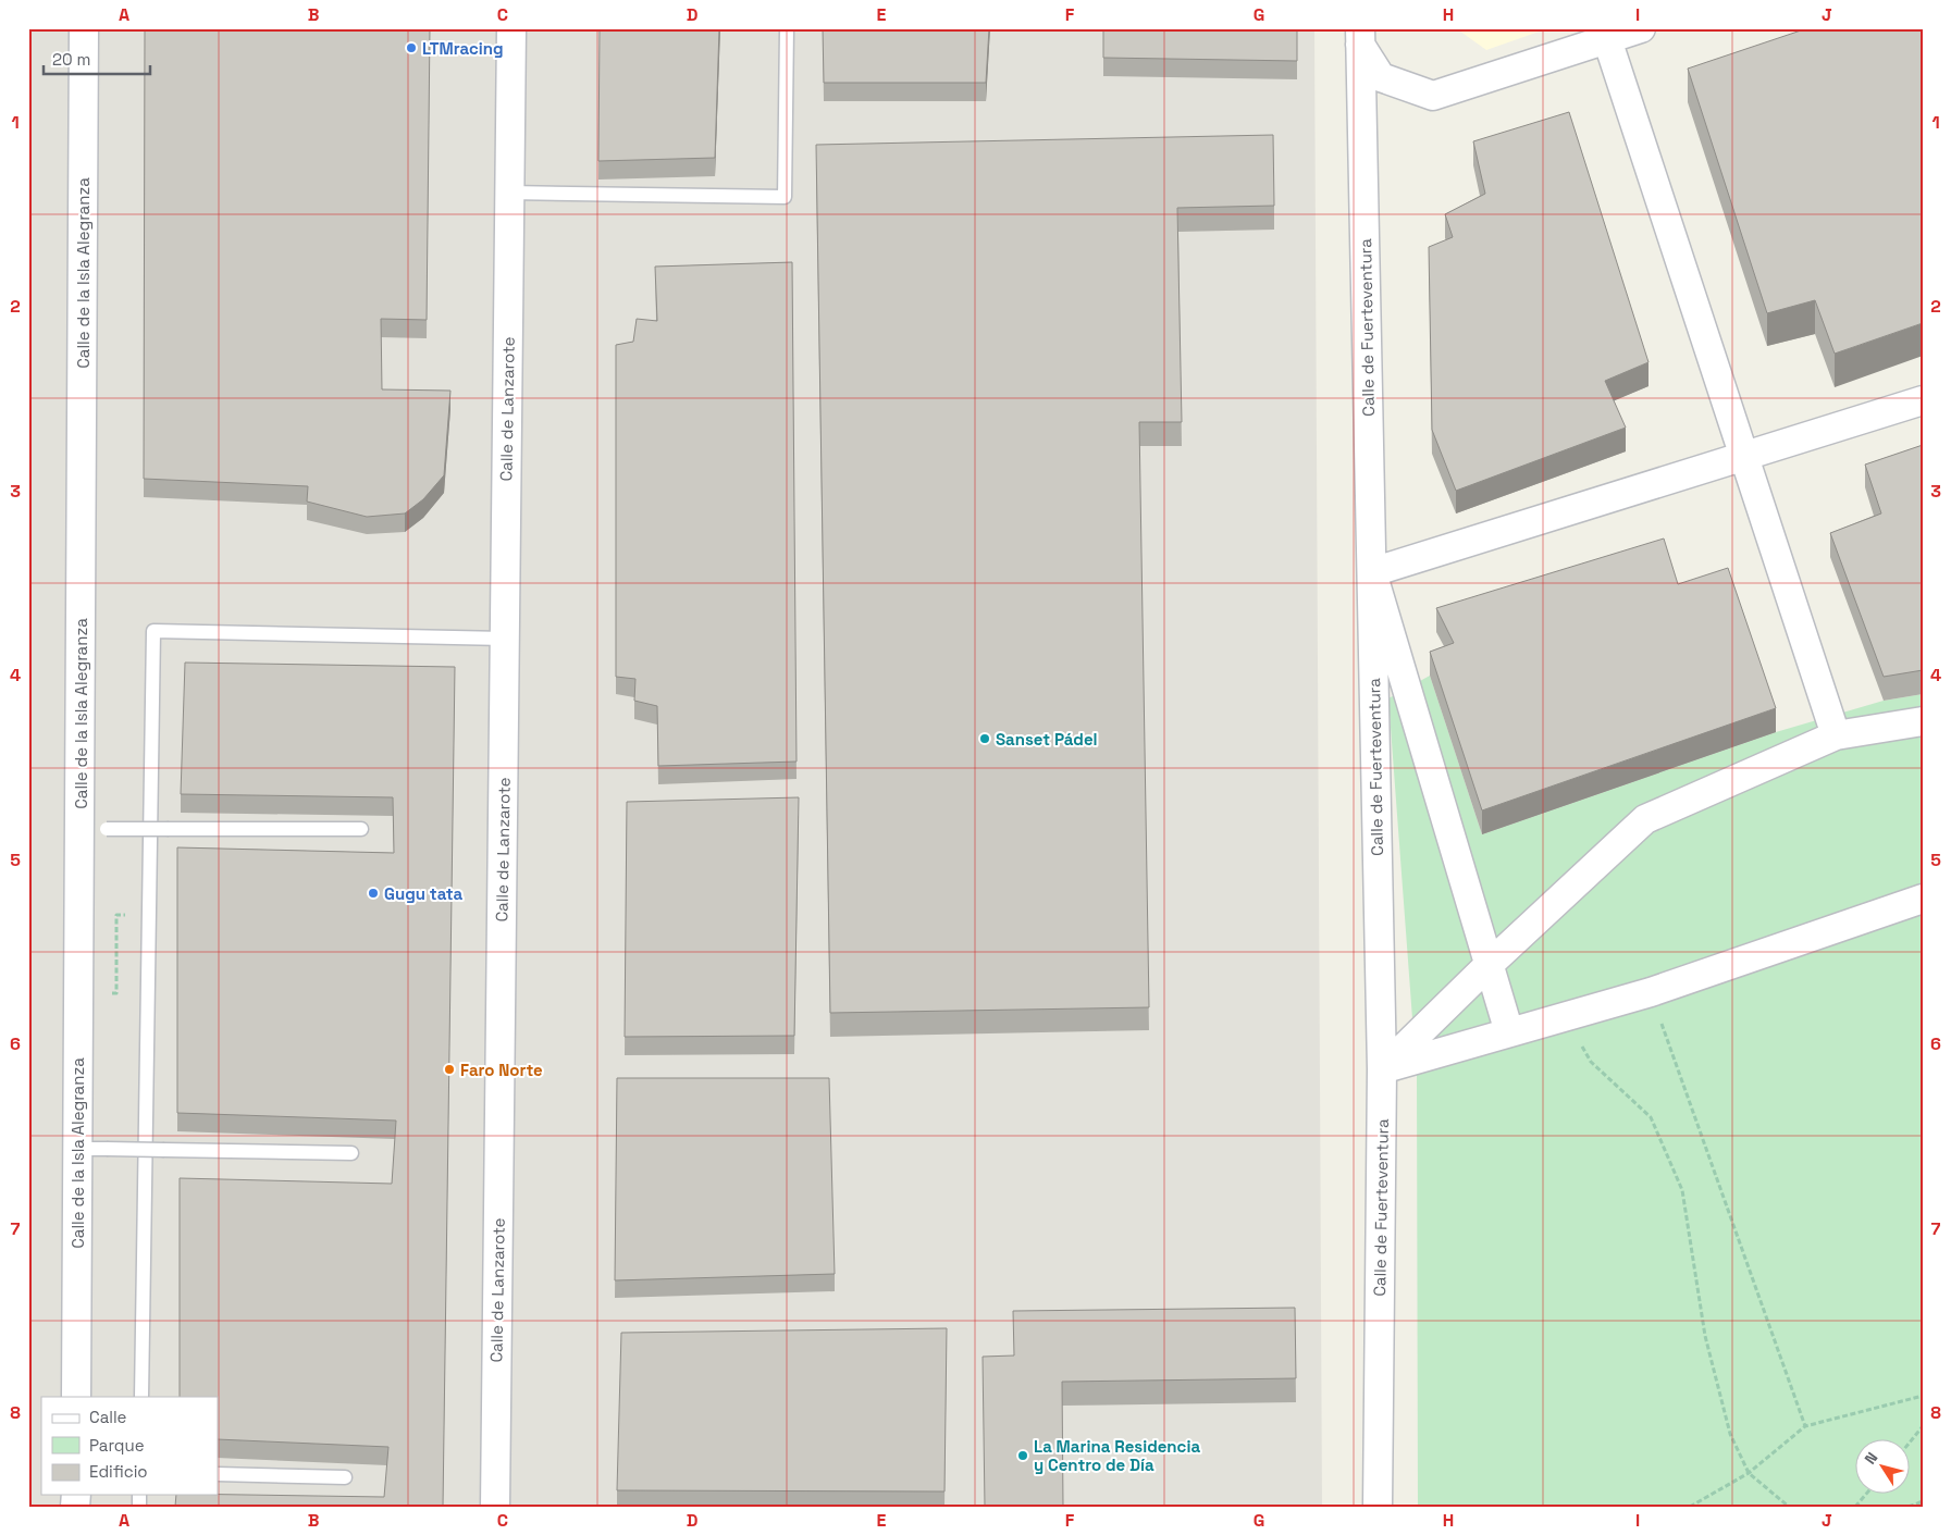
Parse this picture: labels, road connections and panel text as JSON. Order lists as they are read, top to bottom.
{
  "streets": {
    "street": ["Calle de la Isla Alegranza", "Calle de Fuerteventura", "Calle de Lanzarote"]
  },
  "places": [
    "LTMracing",
    "Sanset Pádel",
    "Gugu tata",
    "Faro Norte",
    "La Marina Residencia y Centro de Día"
  ],
  "legend": ["Calle", "Parque", "Edificio"],
  "scale_bar": "20 m",
  "north": "top left",
  "grid": {
    "columns": [
      "A",
      "B",
      "C",
      "D",
      "E",
      "F",
      "G",
      "H",
      "I",
      "J"
    ],
    "rows": [
      "1",
      "2",
      "3",
      "4",
      "5",
      "6",
      "7",
      "8"
    ]
  }
}
